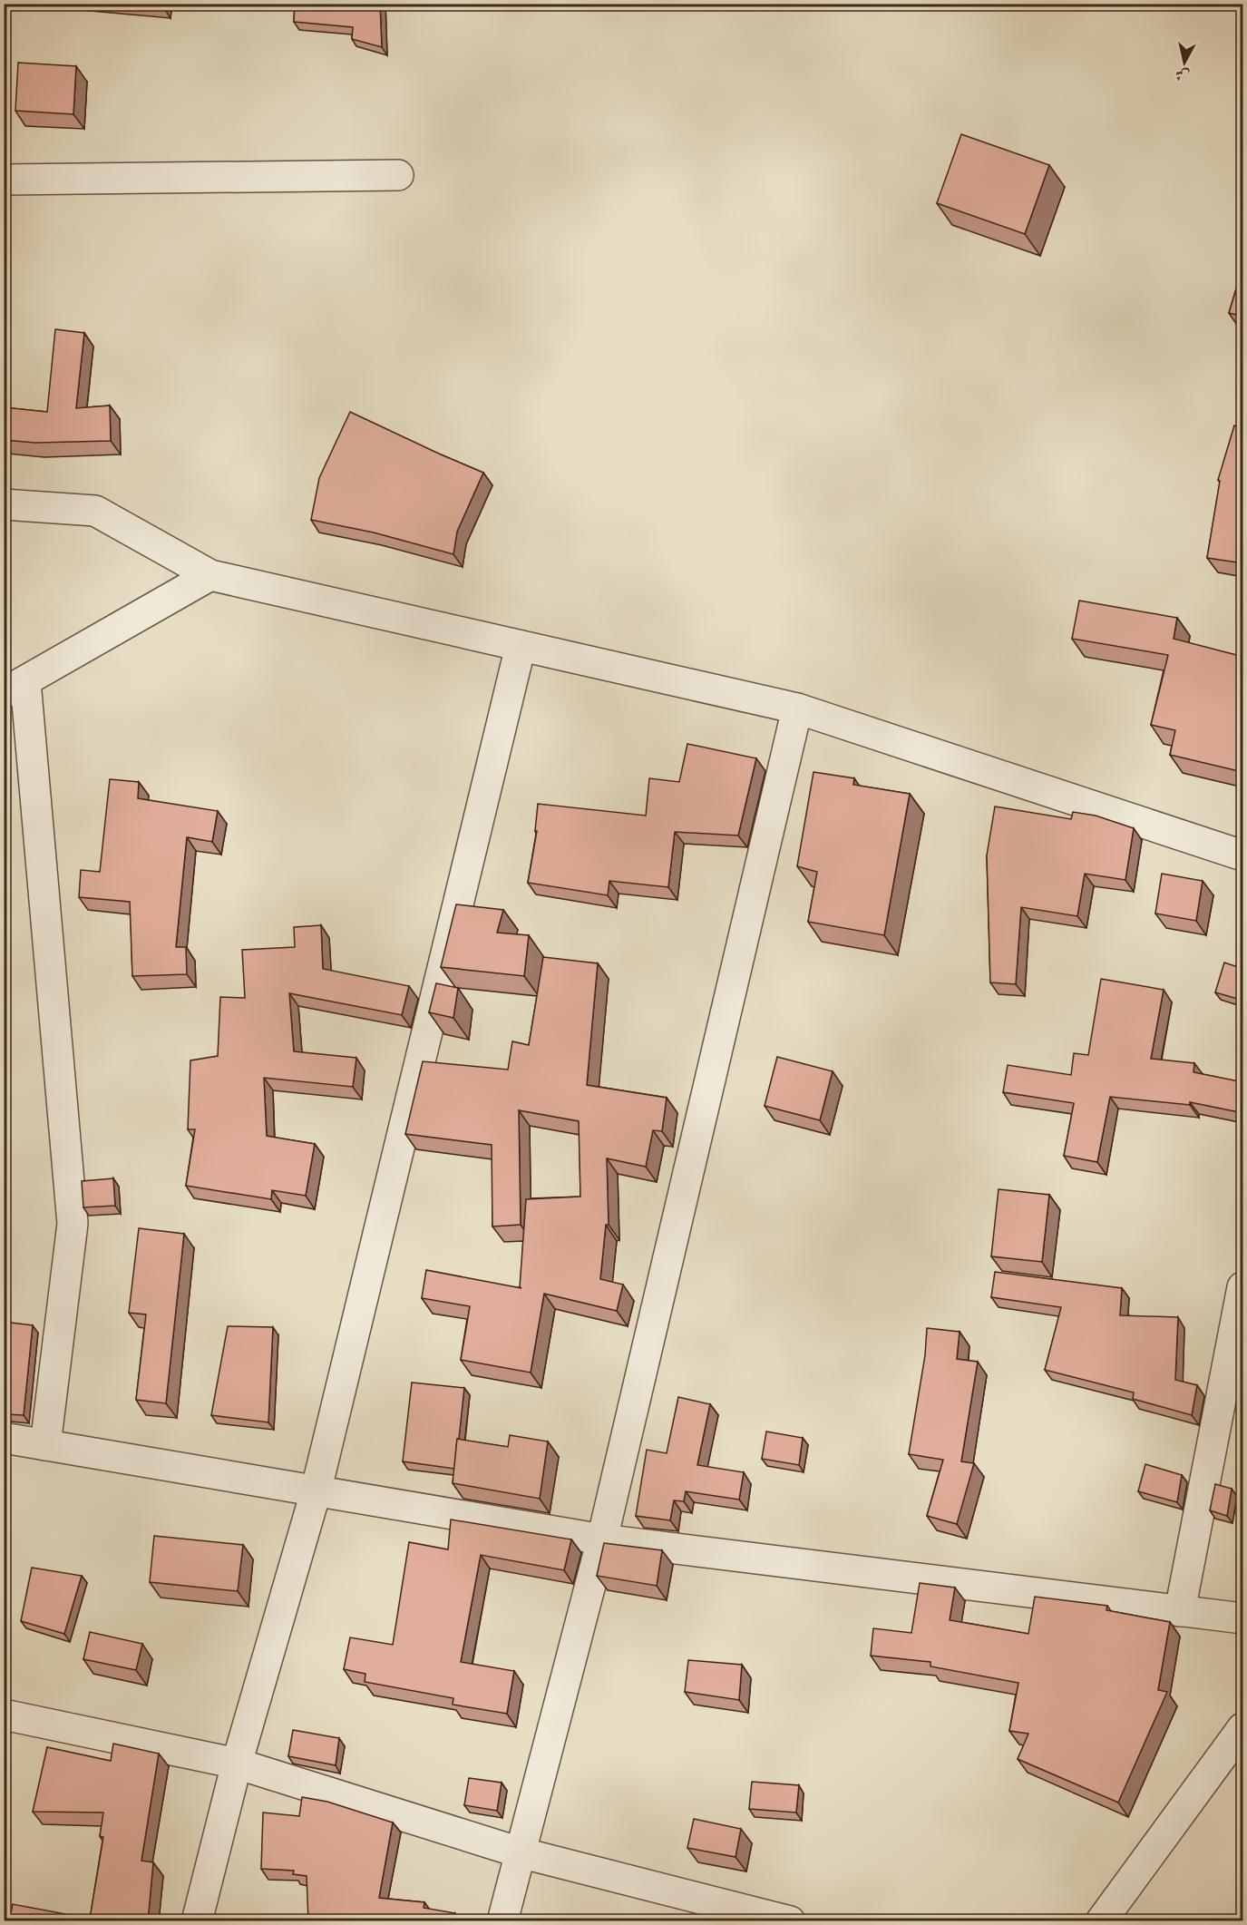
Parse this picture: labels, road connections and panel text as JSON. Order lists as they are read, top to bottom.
{
  "north": "bottom"
}
